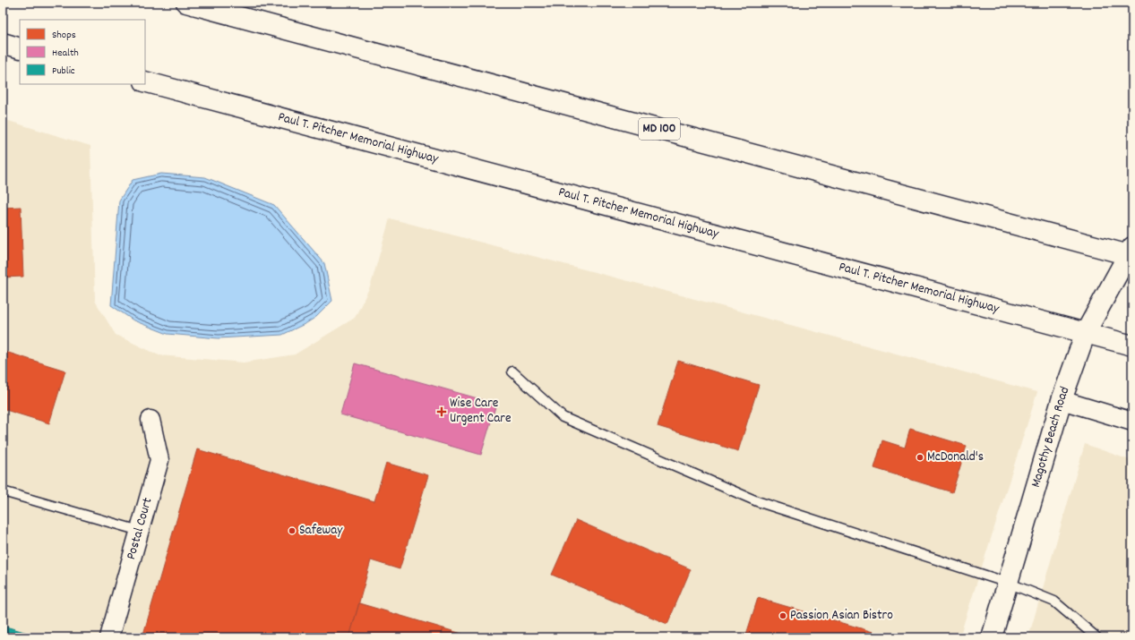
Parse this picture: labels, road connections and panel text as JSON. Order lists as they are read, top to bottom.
{
  "streets": {
    "main road": ["MD 100", "Paul T. Pitcher Memorial Highway", "Magothy Beach Road"],
    "street": ["Postal Court"]
  },
  "crossings": [
    ["MD 100", "Magothy Beach Road"],
    ["Paul T. Pitcher Memorial Highway", "Magothy Beach Road"]
  ],
  "places": {
    "health": ["Wise Care Urgent Care"],
    "other": ["McDonald's", "Safeway", "Passion Asian Bistro"]
  },
  "legend": ["Shops", "Health", "Public"]
}
